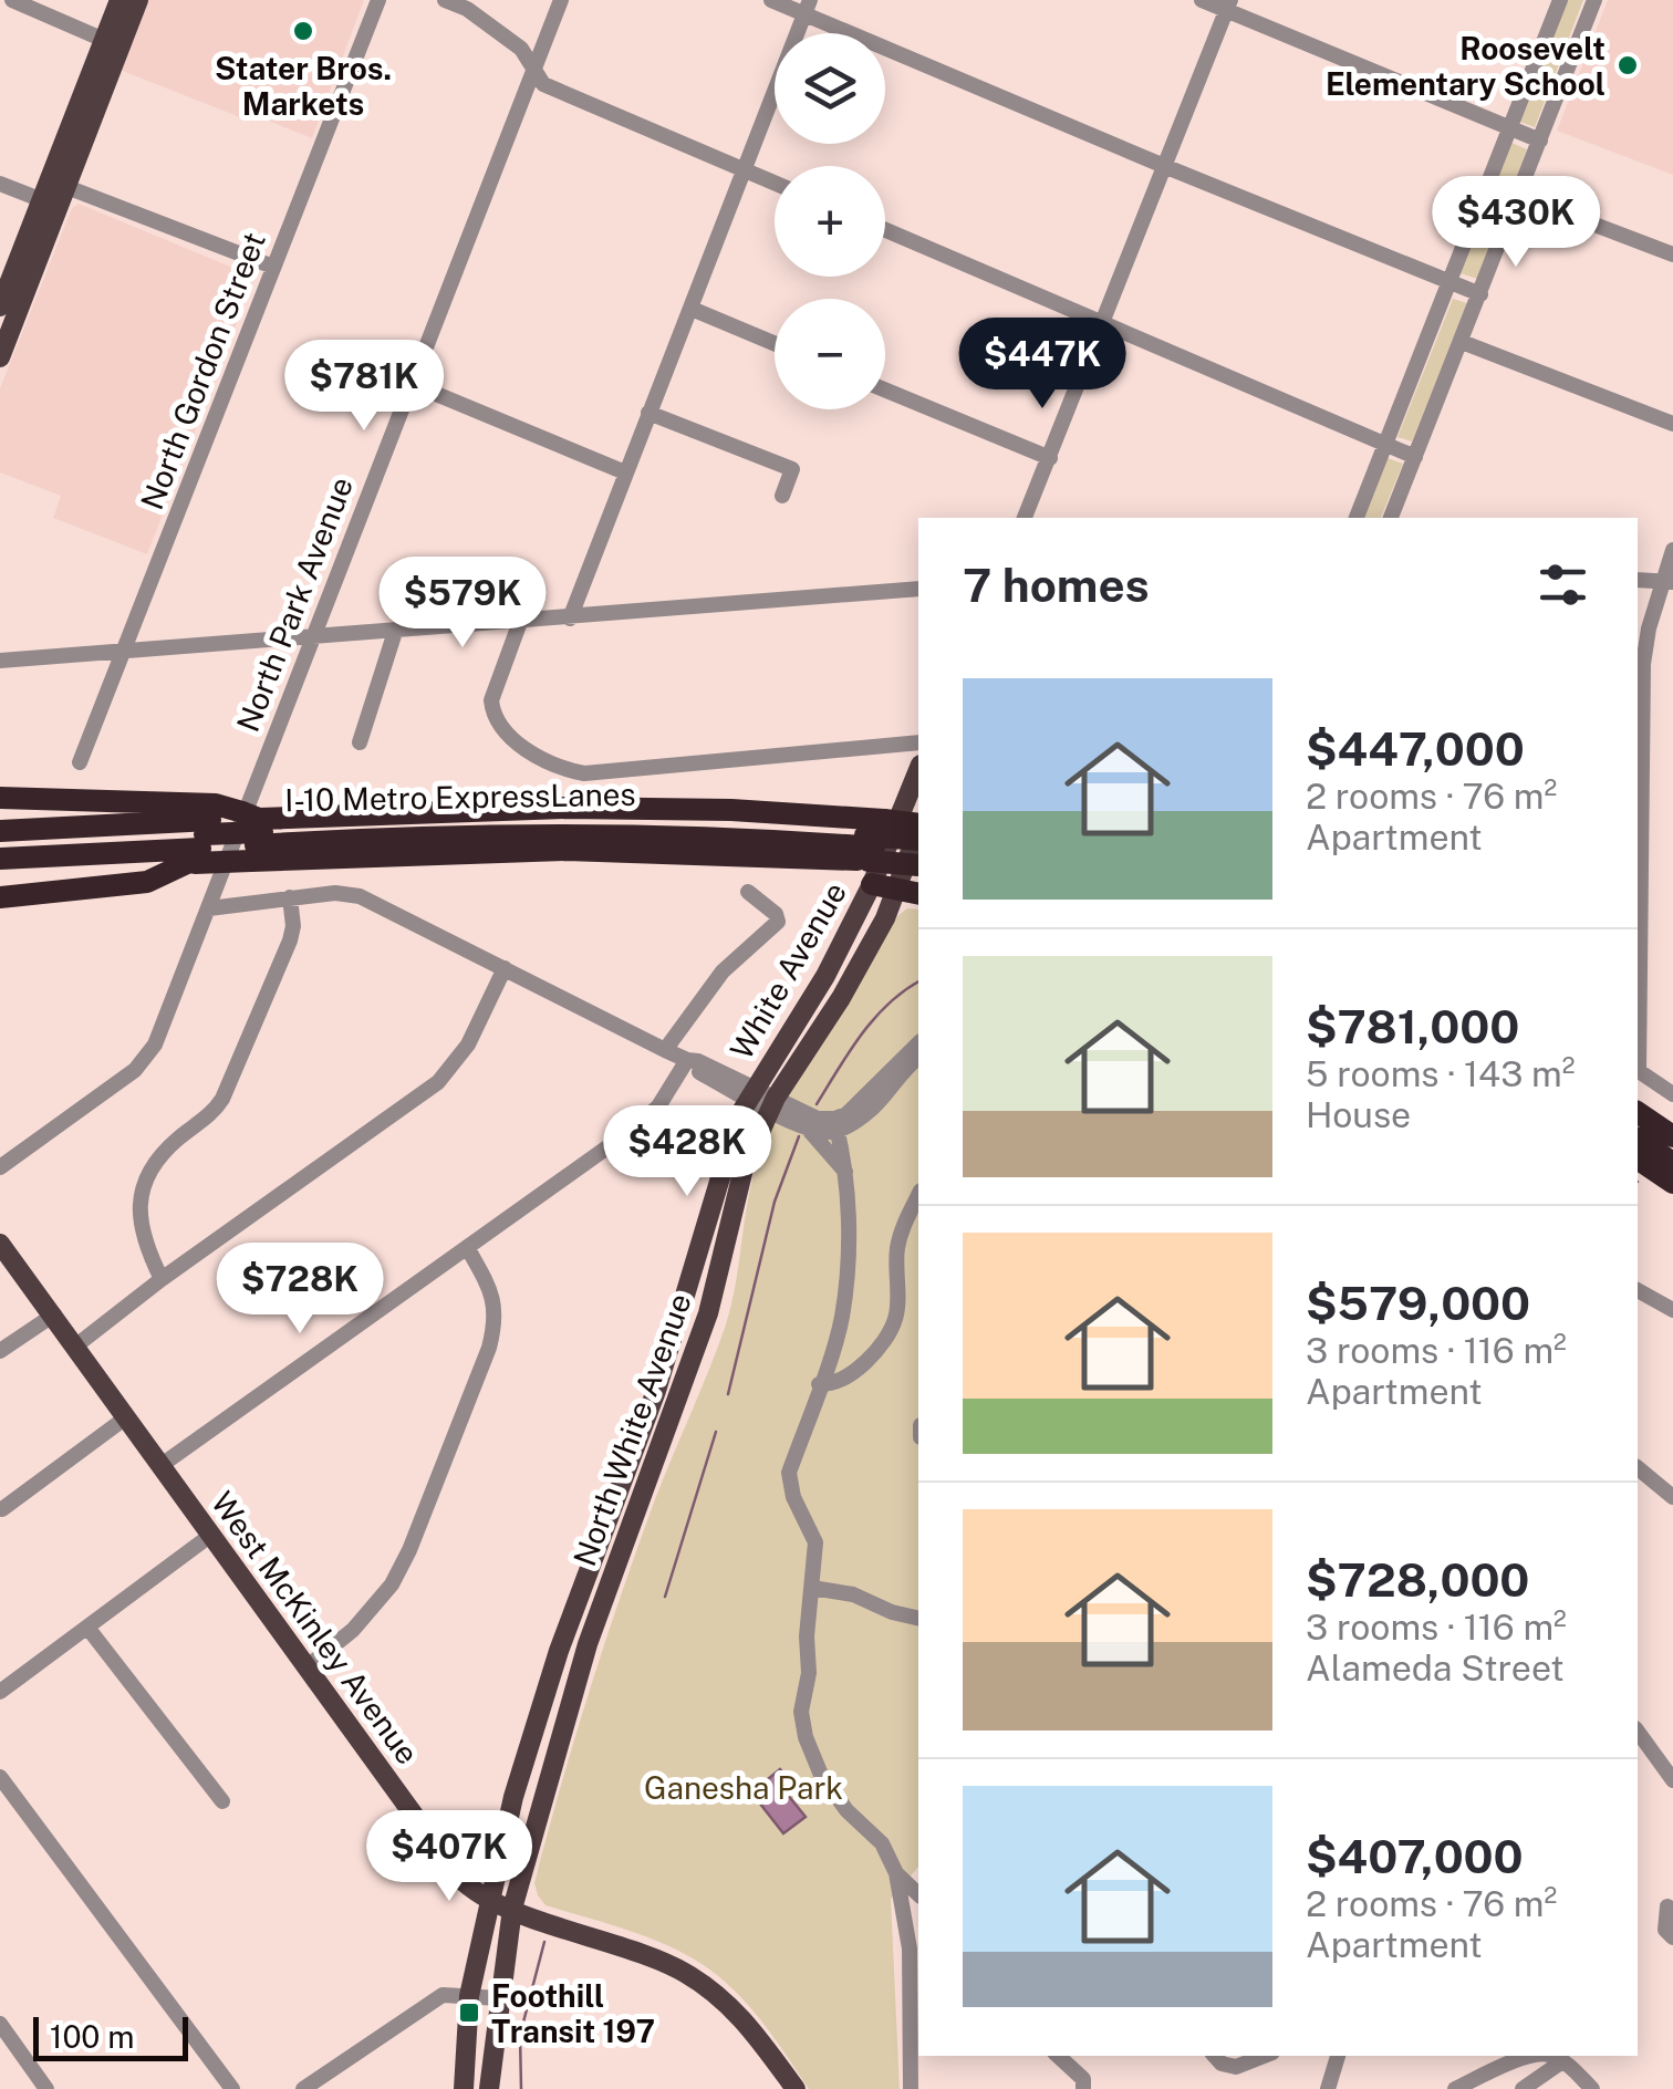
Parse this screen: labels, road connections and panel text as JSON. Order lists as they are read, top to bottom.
{
  "streets": {
    "main road": ["White Avenue", "North White Avenue", "West McKinley Avenue"],
    "street": ["North Gordon Street", "North Park Avenue"]
  },
  "crossings": [
    ["White Avenue", "North White Avenue"],
    ["North White Avenue", "West McKinley Avenue"]
  ],
  "parks": ["Ganesha Park"],
  "places": {
    "other": ["Stater Bros. Markets", "Roosevelt Elementary School"],
    "transit": ["Foothill Transit 197"]
  },
  "scale_bar": "100 m",
  "page": {
    "map_buttons": ["+", "−"],
    "price": [
      "$430K",
      "$447K",
      "$781K",
      "$579K",
      "$428K",
      "$728K",
      "$407K"
    ],
    "heading": "7 homes",
    "list": [
      {
        "name": "$447,000",
        "note": "2 rooms · 76 m² · Apartment"
      },
      {
        "name": "$781,000",
        "note": "5 rooms · 143 m² · House"
      },
      {
        "name": "$579,000",
        "note": "3 rooms · 116 m² · Apartment"
      },
      {
        "name": "$728,000",
        "note": "3 rooms · 116 m² · Alameda Street"
      },
      {
        "name": "$407,000",
        "note": "2 rooms · 76 m² · Apartment"
      }
    ],
    "scale": "100 m"
  }
}
